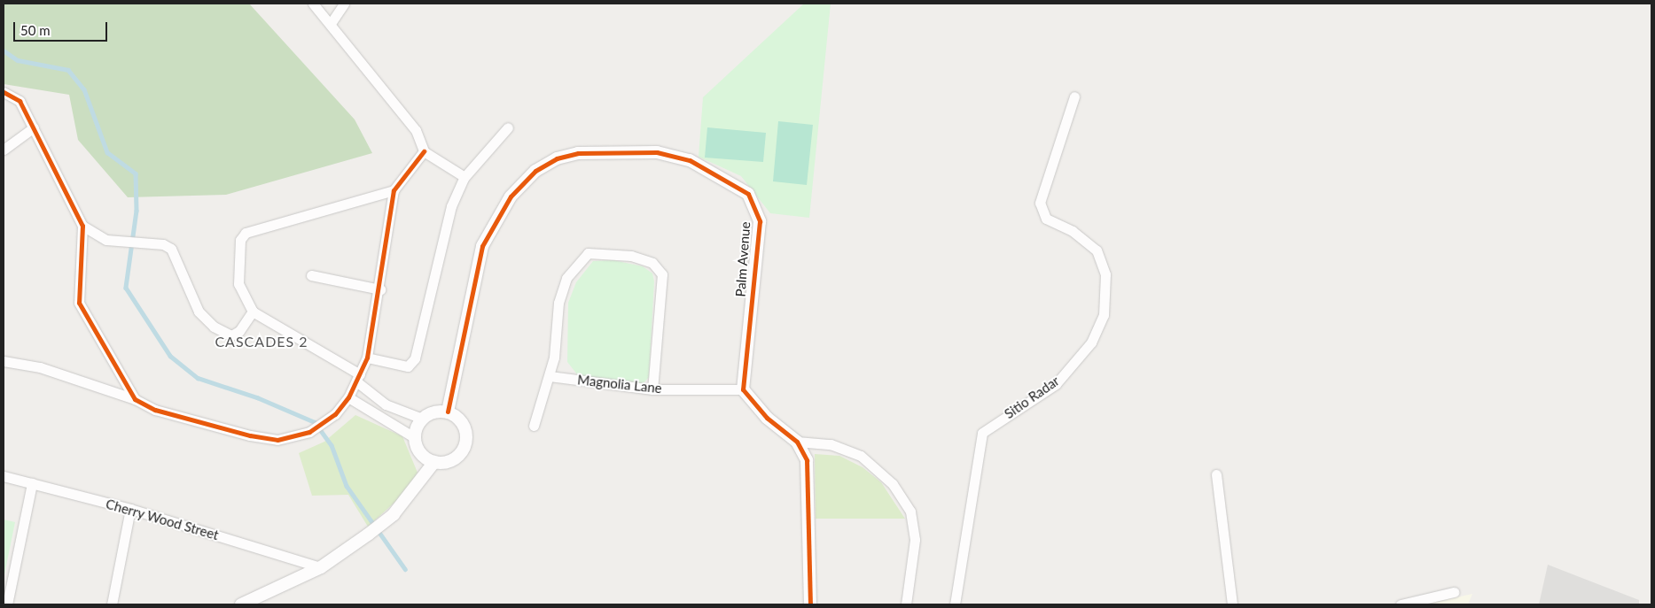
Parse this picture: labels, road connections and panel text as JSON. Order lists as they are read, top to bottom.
{
  "streets": {
    "street": [
      "Palm Avenue",
      "Magnolia Lane",
      "Sitio Radar",
      "Cherry Wood Street"
    ]
  },
  "crossings": [
    ["Palm Avenue", "Magnolia Lane"]
  ],
  "districts": ["CASCADES 2"],
  "scale_bar": "50 m"
}
